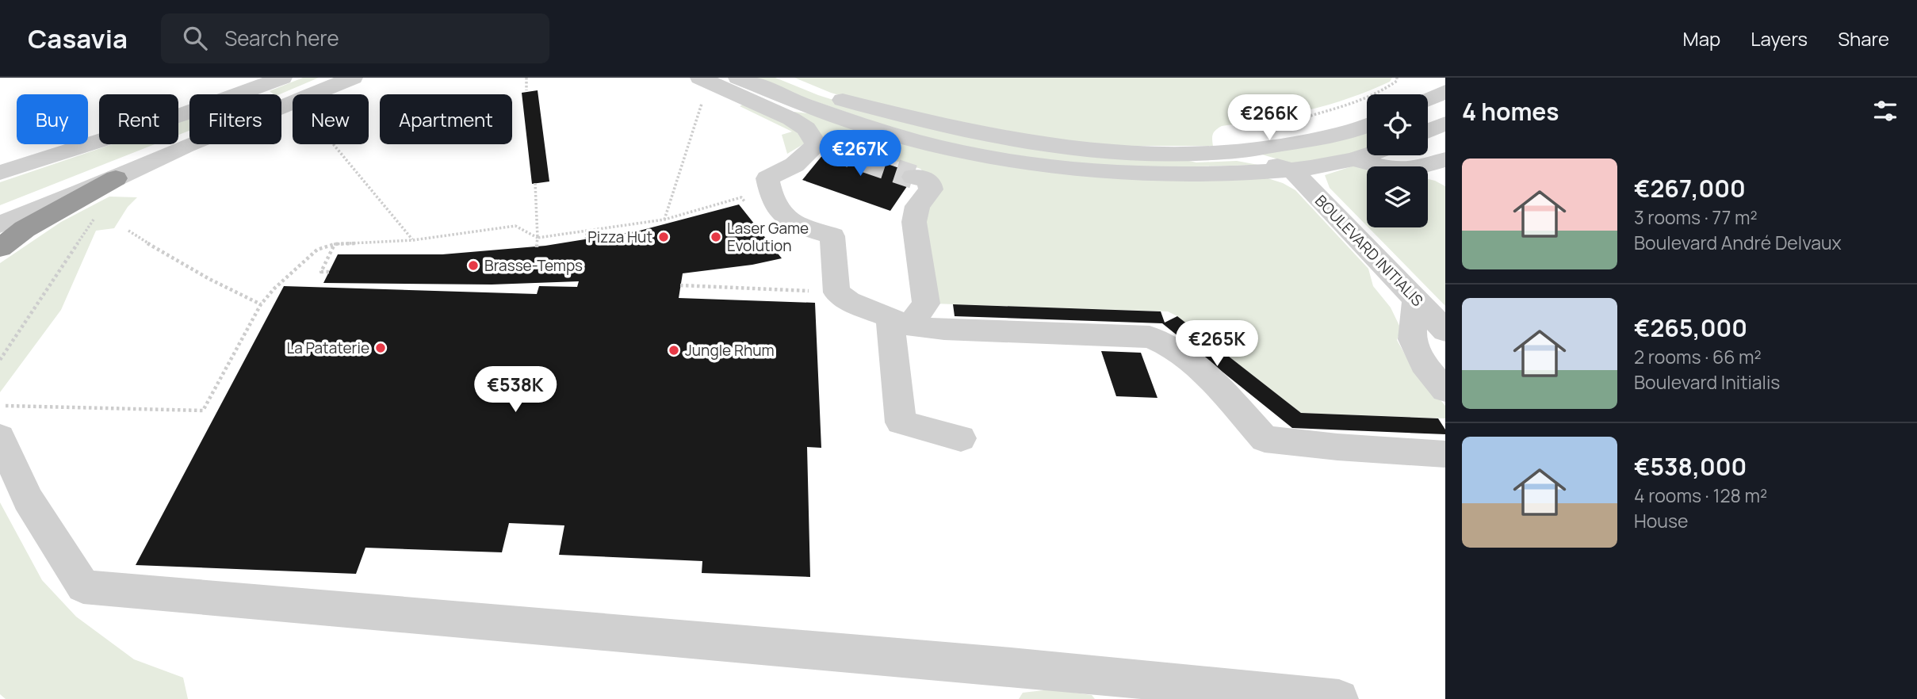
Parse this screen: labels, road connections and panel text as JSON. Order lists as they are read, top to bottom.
{
  "streets": {
    "street": ["BOULEVARD INITIALIS"]
  },
  "places": [
    "Pizza Hut",
    "Laser Game Evolution",
    "Brasse-Temps",
    "La Pataterie",
    "Jungle Rhum"
  ],
  "page": {
    "header": "Casavia",
    "search": "Search here",
    "nav": ["Map", "Layers", "Share"],
    "heading": "4 homes",
    "price": [
      "€266K",
      "€267K",
      "€265K",
      "€538K"
    ],
    "chip": [
      "Buy",
      "Rent",
      "Filters",
      "New",
      "Apartment"
    ],
    "list": [
      {
        "name": "€267,000",
        "note": "3 rooms · 77 m² · Boulevard André Delvaux"
      },
      {
        "name": "€265,000",
        "note": "2 rooms · 66 m² · Boulevard Initialis"
      },
      {
        "name": "€538,000",
        "note": "4 rooms · 128 m² · House"
      }
    ]
  }
}
